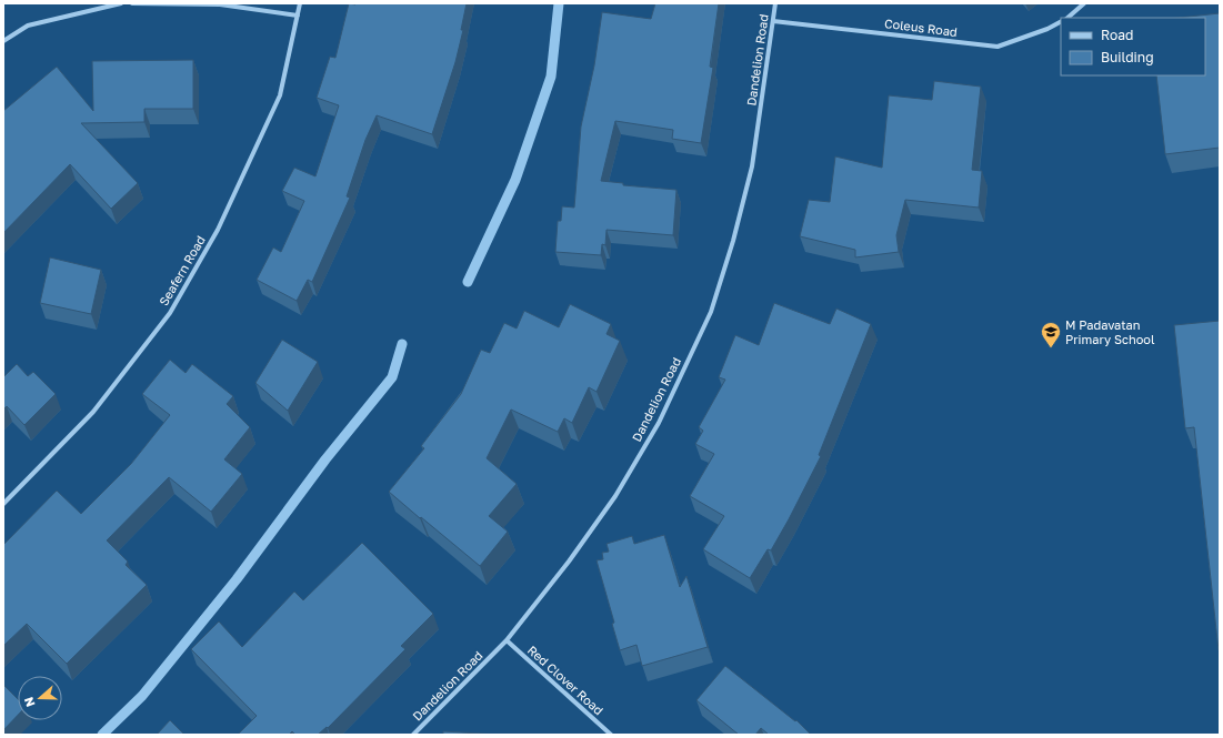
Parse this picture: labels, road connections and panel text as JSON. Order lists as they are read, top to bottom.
{
  "streets": {
    "street": [
      "Coleus Road",
      "Dandelion Road",
      "Seafern Road",
      "Red Clover Road"
    ]
  },
  "crossings": [
    ["Coleus Road", "Dandelion Road"],
    ["Dandelion Road", "Red Clover Road"]
  ],
  "places": {
    "school or university": ["M Padavatan Primary School"]
  },
  "legend": ["Road", "Building"],
  "north": "left"
}
